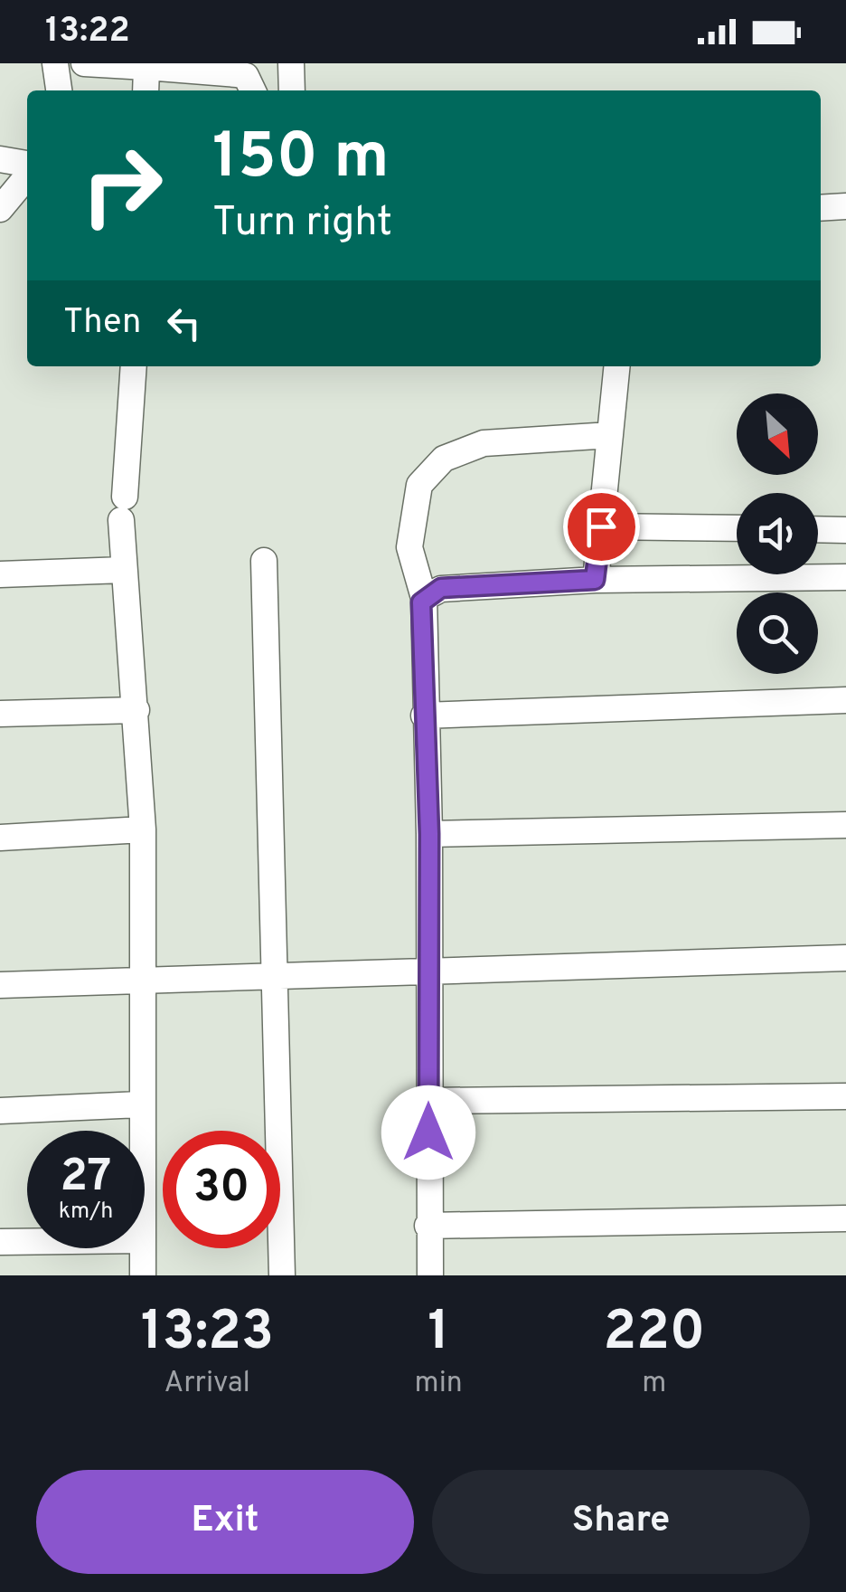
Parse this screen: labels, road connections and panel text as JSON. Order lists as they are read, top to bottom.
{
  "north": "bottom right",
  "page": {
    "status": "13:22",
    "turn": ["150 m", "Turn right"],
    "then": "Then",
    "speed": "27 km/h",
    "limit": "30",
    "eta": [
      "13:23",
      "Arrival",
      "1",
      "min",
      "220",
      "m"
    ],
    "buttons": ["Exit", "Share"]
  }
}
